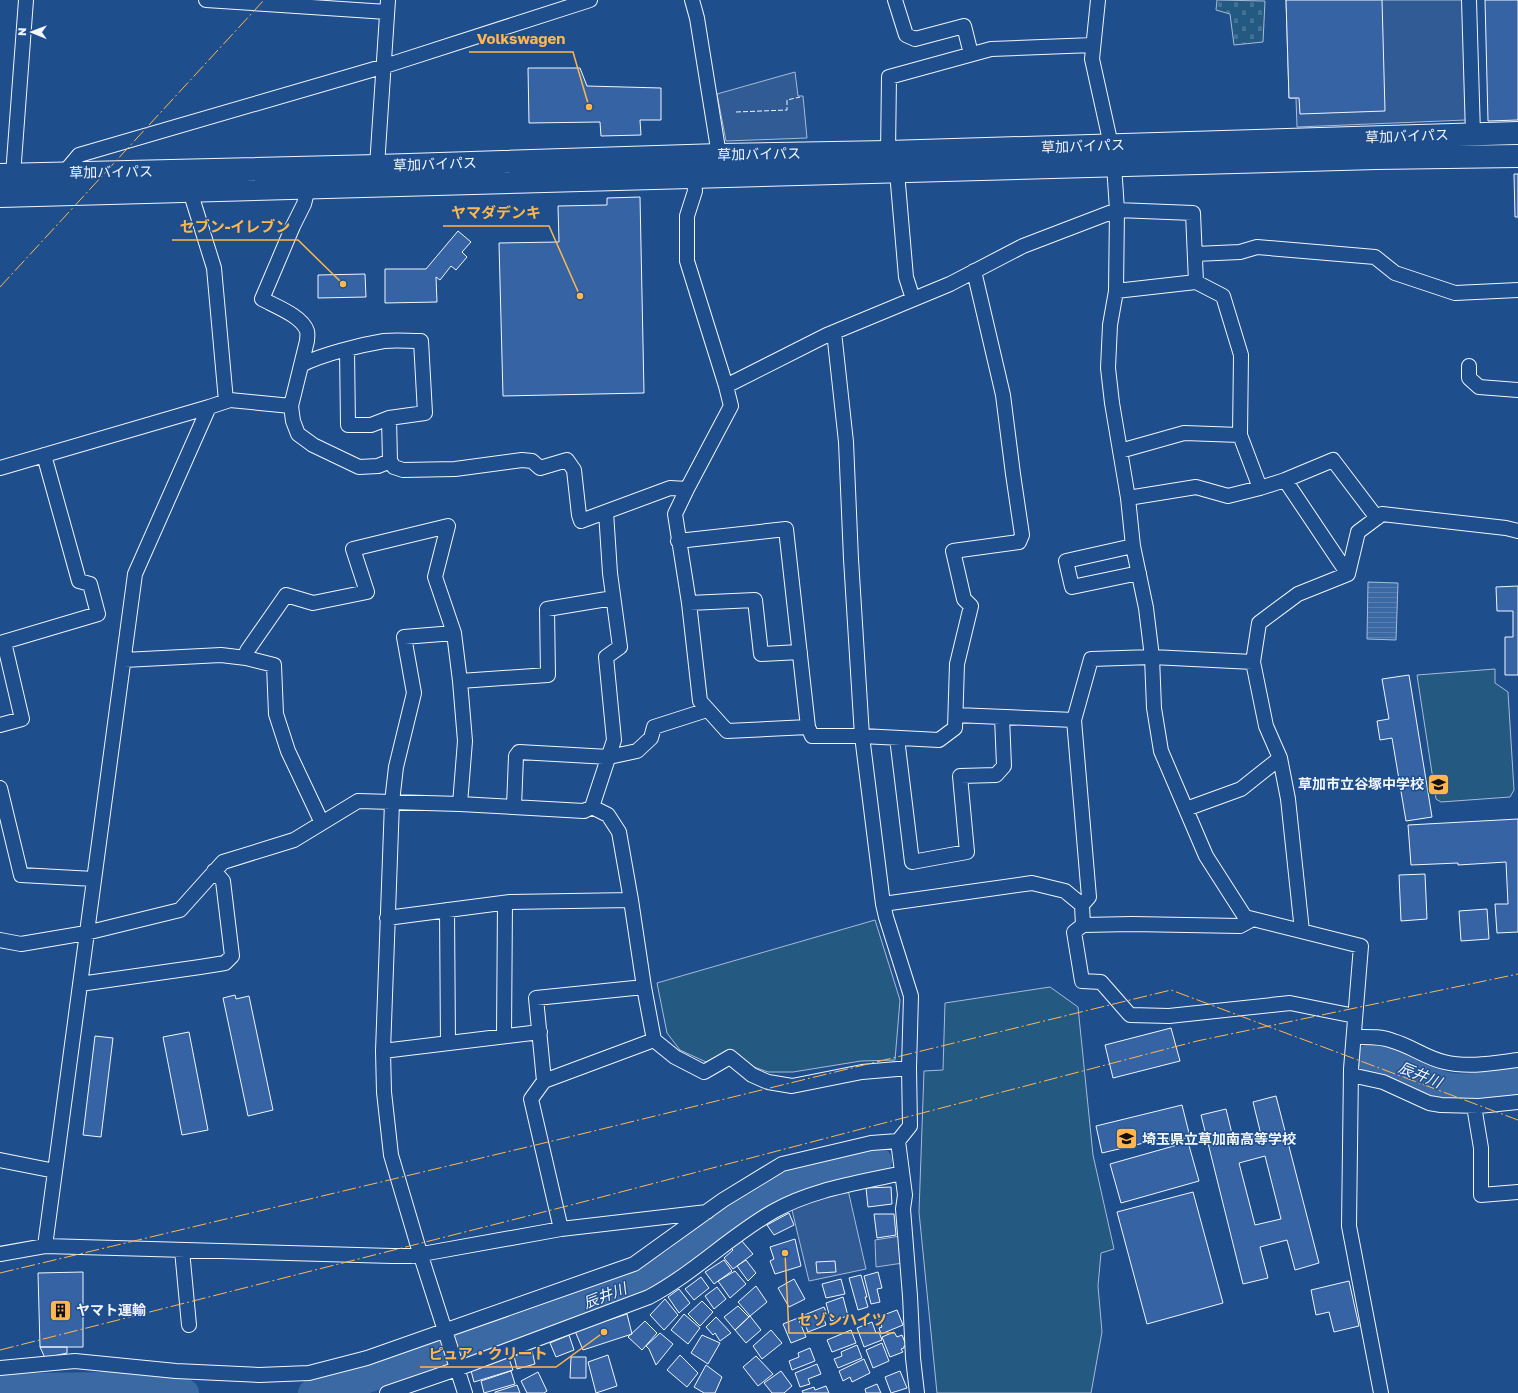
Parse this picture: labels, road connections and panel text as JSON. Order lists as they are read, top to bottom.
{
  "streets": {
    "highway": ["草加バイパス"]
  },
  "water": ["辰井川"],
  "places": {
    "other": [
      "Volkswagen",
      "セブン-イレブン",
      "ヤマダデンキ",
      "セゾンハイツ",
      "ピュア・クリート"
    ],
    "school or university": ["草加市立谷塚中学校", "埼玉県立草加南高等学校"],
    "building": ["ヤマト運輸"]
  },
  "north": "left"
}
